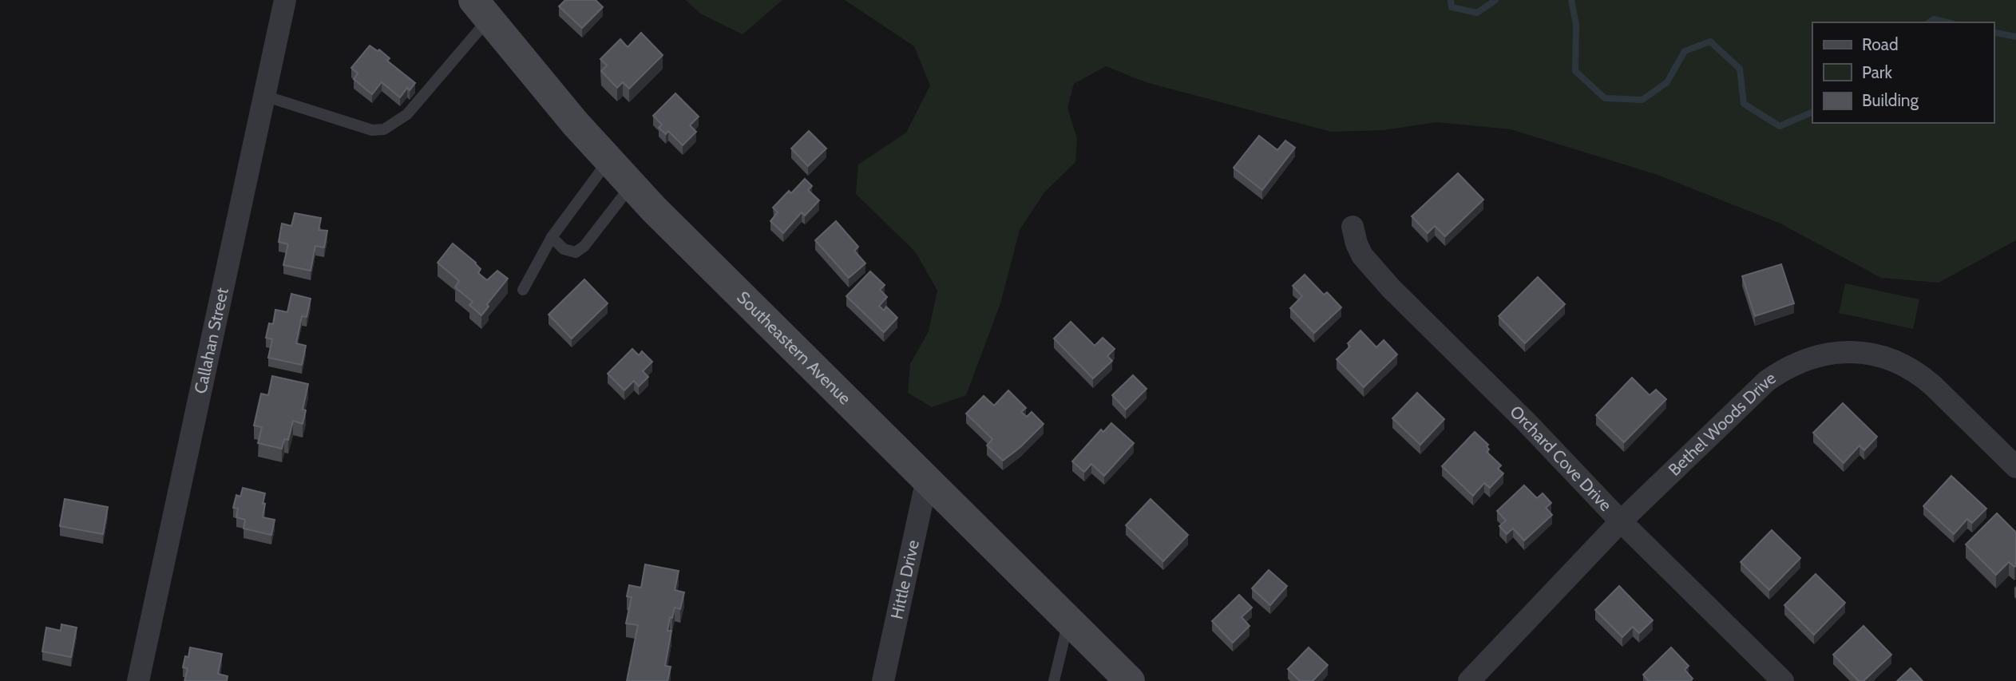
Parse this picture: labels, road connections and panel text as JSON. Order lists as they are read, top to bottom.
{
  "streets": {
    "street": [
      "Callahan Street",
      "Southeastern Avenue",
      "Bethel Woods Drive",
      "Orchard Cove Drive",
      "Hittle Drive"
    ]
  },
  "crossings": [
    ["Southeastern Avenue", "Hittle Drive"],
    ["Bethel Woods Drive", "Orchard Cove Drive"]
  ],
  "legend": ["Road", "Park", "Building"]
}
